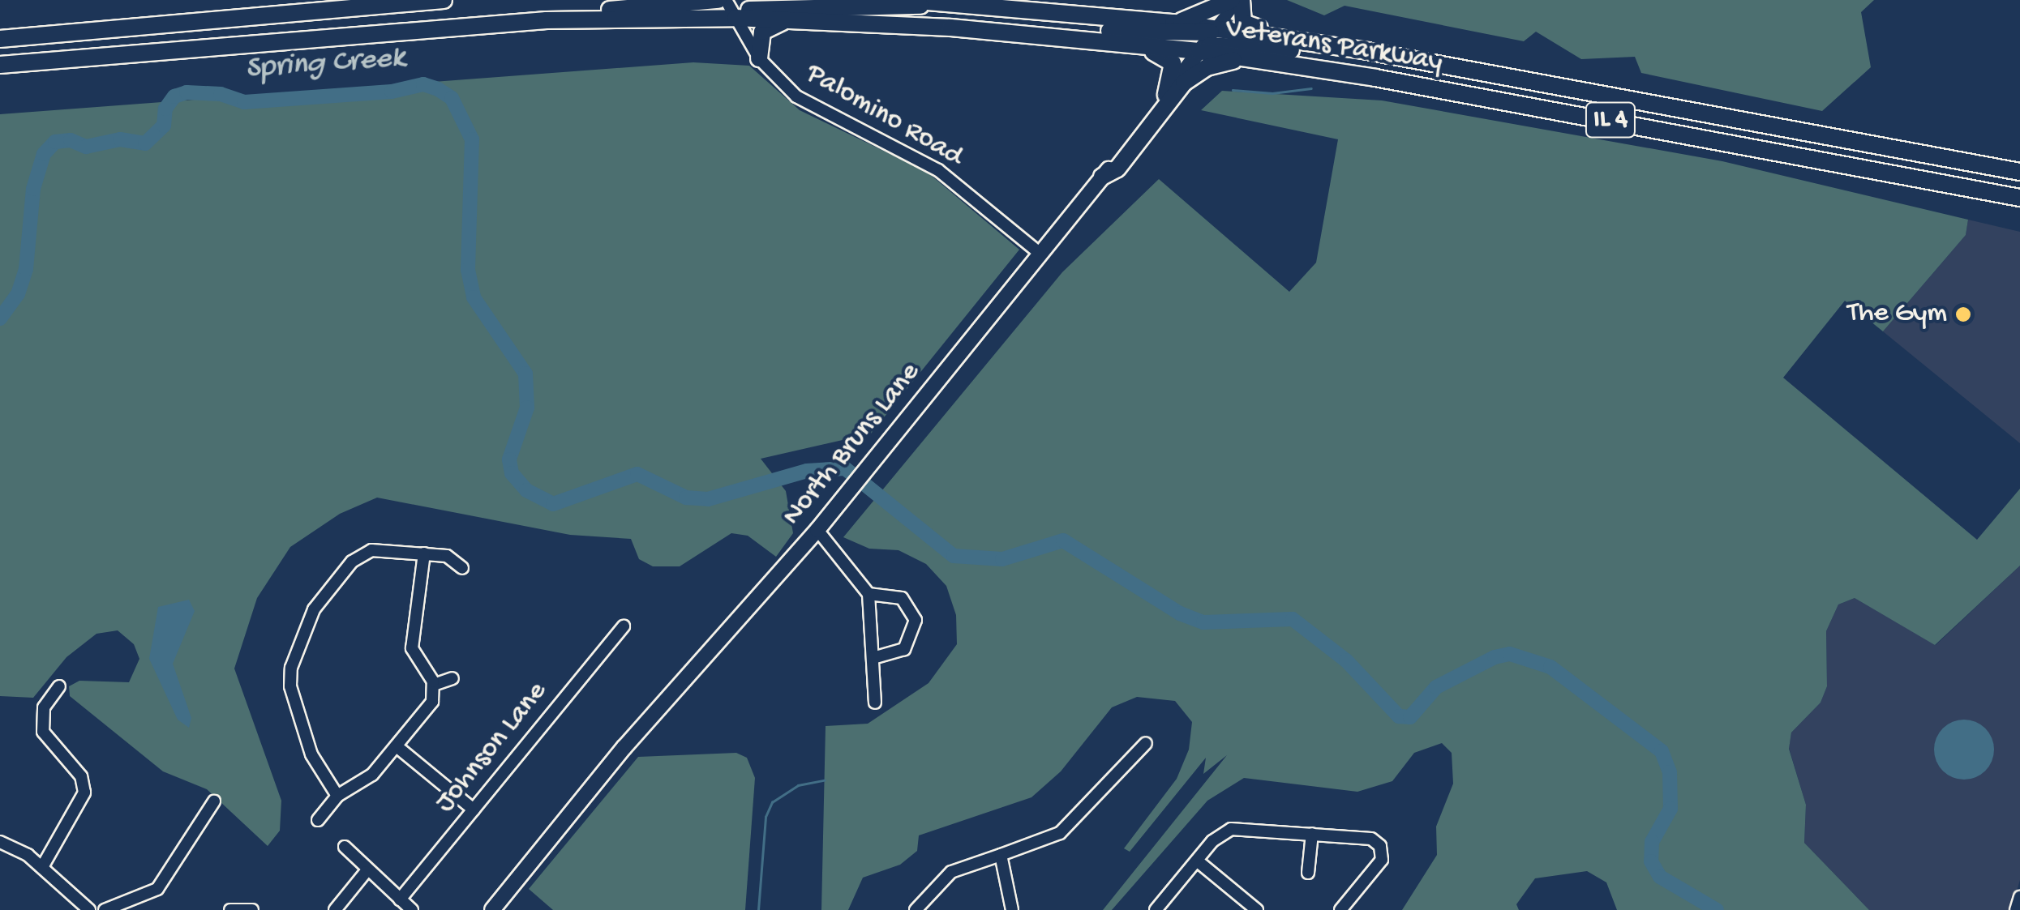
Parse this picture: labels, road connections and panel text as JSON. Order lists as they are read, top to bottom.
{
  "streets": {
    "highway": ["Veterans Parkway", "IL 4"],
    "main road": ["North Bruns Lane"],
    "street": ["Palomino Road", "Johnson Lane"]
  },
  "crossings": [
    ["Veterans Parkway", "Palomino Road"],
    ["Veterans Parkway", "North Bruns Lane"],
    ["Palomino Road", "North Bruns Lane"]
  ],
  "water": ["Spring Creek"],
  "places": ["The Gym"]
}
